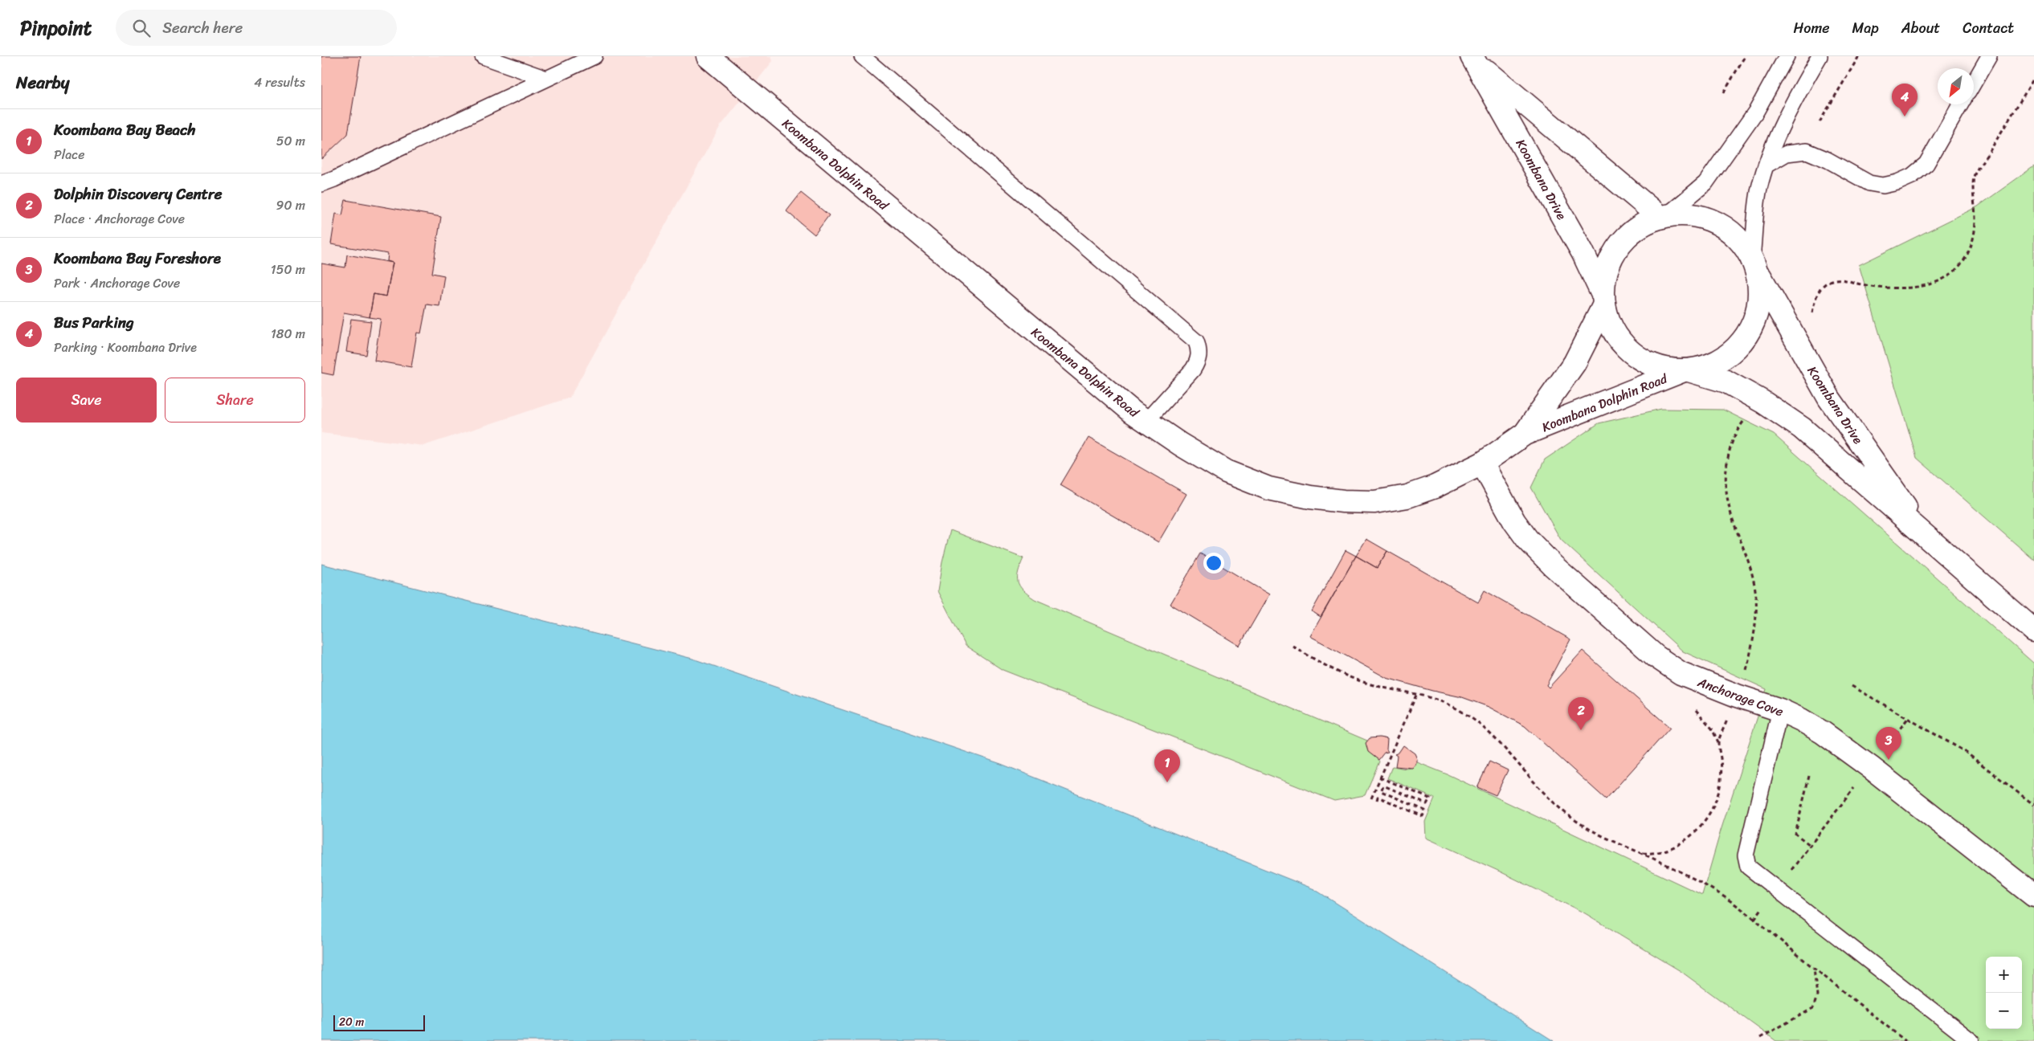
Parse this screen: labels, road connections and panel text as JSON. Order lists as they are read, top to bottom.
{
  "streets": {
    "street": ["Koombana Dolphin Road", "Koombana Drive", "Anchorage Cove"]
  },
  "crossings": [
    ["Koombana Dolphin Road", "Koombana Drive"],
    ["Koombana Dolphin Road", "Anchorage Cove"]
  ],
  "scale_bar": "20 m",
  "north": "bottom left",
  "page": {
    "header": "Pinpoint",
    "search": "Search here",
    "nav": [
      "Home",
      "Map",
      "About",
      "Contact"
    ],
    "heading": ["Nearby", "4 results"],
    "pins": [
      "4",
      "2",
      "3",
      "1"
    ],
    "list": [
      {
        "mark": "1",
        "name": "Koombana Bay Beach",
        "note": "Place",
        "value": "50 m"
      },
      {
        "mark": "2",
        "name": "Dolphin Discovery Centre",
        "note": "Place · Anchorage Cove",
        "value": "90 m"
      },
      {
        "mark": "3",
        "name": "Koombana Bay Foreshore",
        "note": "Park · Anchorage Cove",
        "value": "150 m"
      },
      {
        "mark": "4",
        "name": "Bus Parking",
        "note": "Parking · Koombana Drive",
        "value": "180 m"
      }
    ],
    "buttons": ["Save", "Share"],
    "map_buttons": ["+", "−"],
    "scale": "20 m"
  }
}
